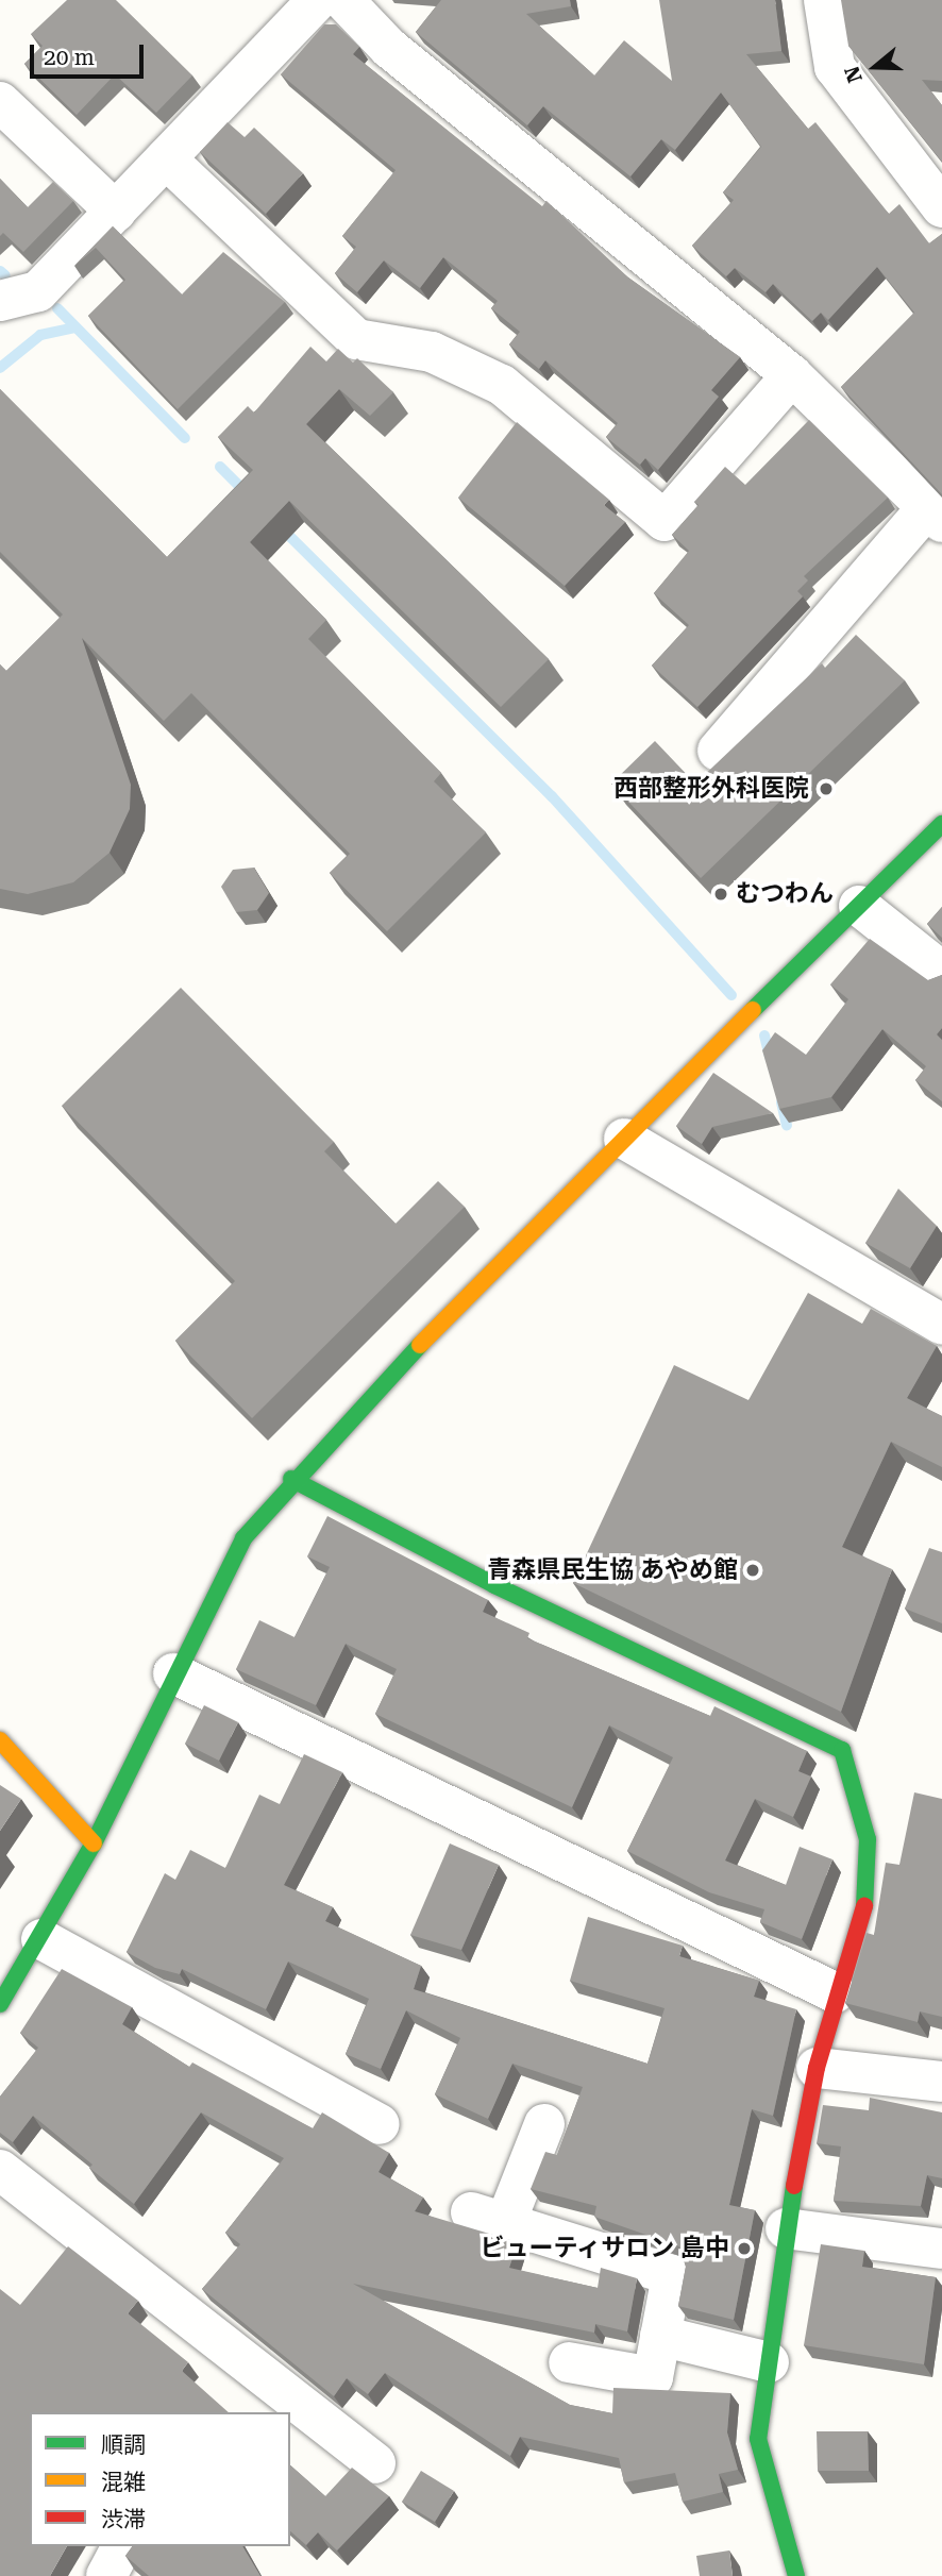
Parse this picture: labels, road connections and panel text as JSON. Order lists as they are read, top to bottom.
{
  "places": [
    "西部整形外科医院",
    "むつわん",
    "青森県民生協 あやめ館",
    "ビューティサロン 島中"
  ],
  "legend": ["順調", "混雑", "渋滞"],
  "scale_bar": "20 m",
  "north": "left"
}
